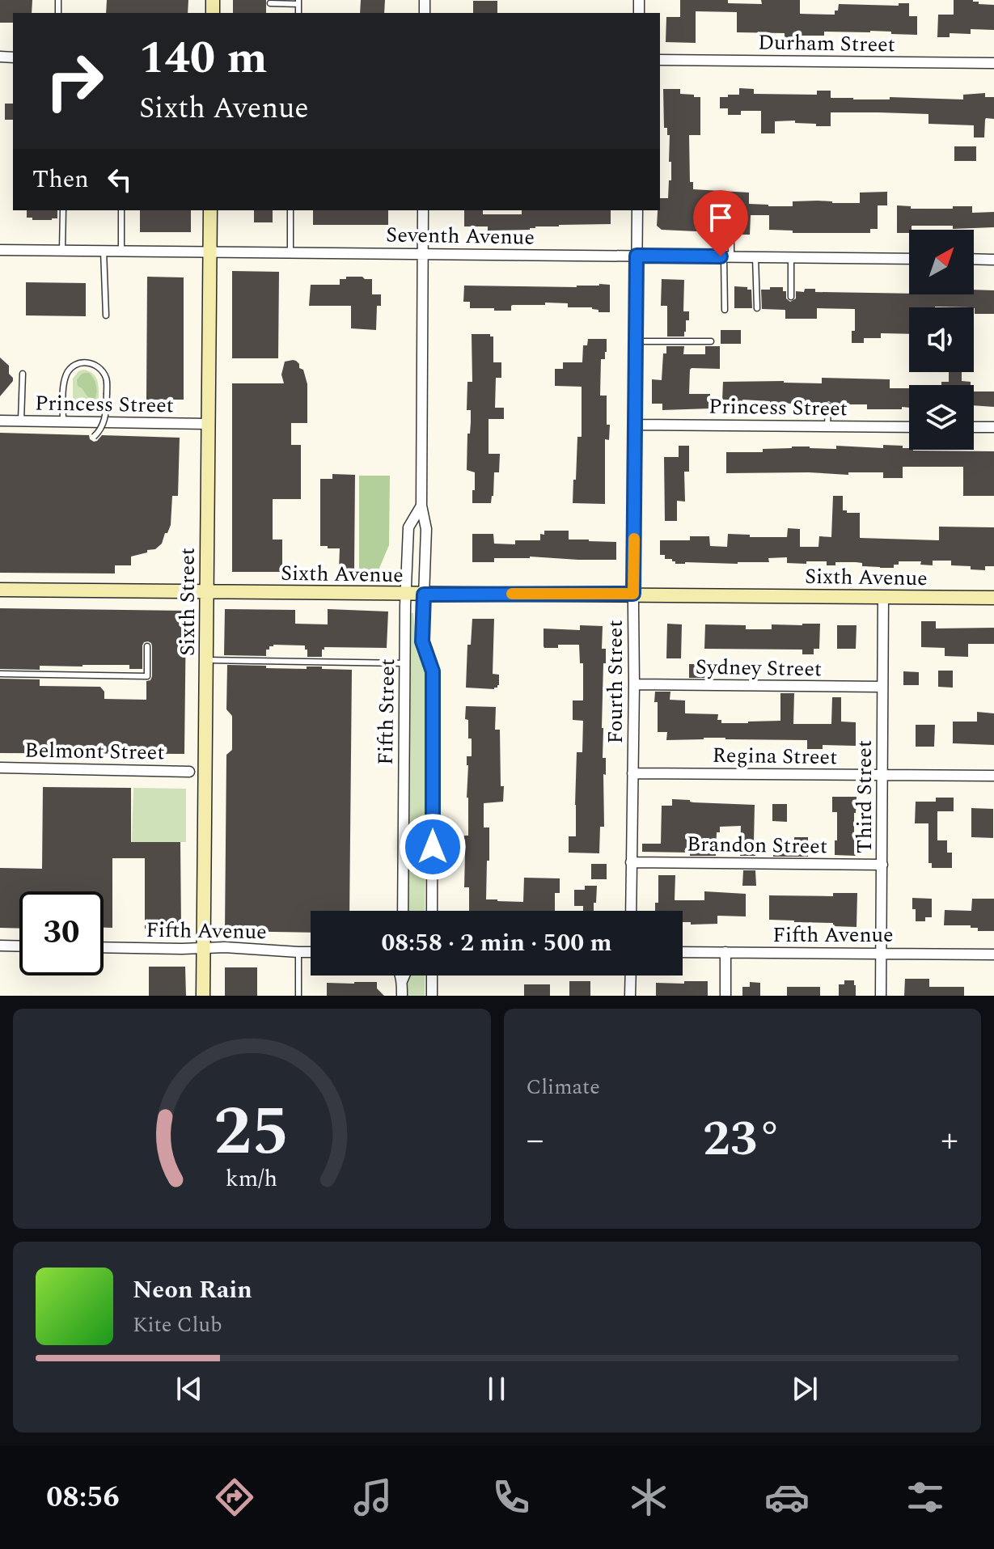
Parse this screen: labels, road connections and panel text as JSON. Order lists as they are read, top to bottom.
{
  "streets": {
    "street": [
      "Durham Street",
      "Seventh Avenue",
      "Princess Street",
      "Sixth Avenue",
      "Sixth Street",
      "Sydney Street",
      "Fourth Street",
      "Fifth Street",
      "Belmont Street",
      "Regina Street",
      "Third Street",
      "Brandon Street",
      "Fifth Avenue"
    ]
  },
  "crossings": [
    ["Seventh Avenue", "Sixth Street"],
    ["Seventh Avenue", "Fourth Street"],
    ["Seventh Avenue", "Fifth Street"],
    ["Princess Street", "Sixth Street"],
    ["Princess Street", "Fourth Street"],
    ["Sixth Avenue", "Sixth Street"],
    ["Sixth Avenue", "Fourth Street"],
    ["Sixth Avenue", "Fifth Street"],
    ["Sixth Avenue", "Third Street"],
    ["Sixth Street", "Fifth Avenue"],
    ["Sydney Street", "Fourth Street"],
    ["Sydney Street", "Third Street"],
    ["Fourth Street", "Regina Street"],
    ["Fourth Street", "Brandon Street"],
    ["Regina Street", "Third Street"],
    ["Third Street", "Brandon Street"],
    ["Third Street", "Fifth Avenue"]
  ],
  "north": "top right",
  "page": {
    "turn": ["140 m", "Sixth Avenue"],
    "then": "Then",
    "limit": "30",
    "trip": "08:58 · 2 min · 500 m",
    "tile": "Climate",
    "heat": ["−", "23°", "+"],
    "song": ["Neon Rain", "Kite Club"],
    "tabs": "08:56",
    "gauge": ["25", "km/h"]
  }
}
